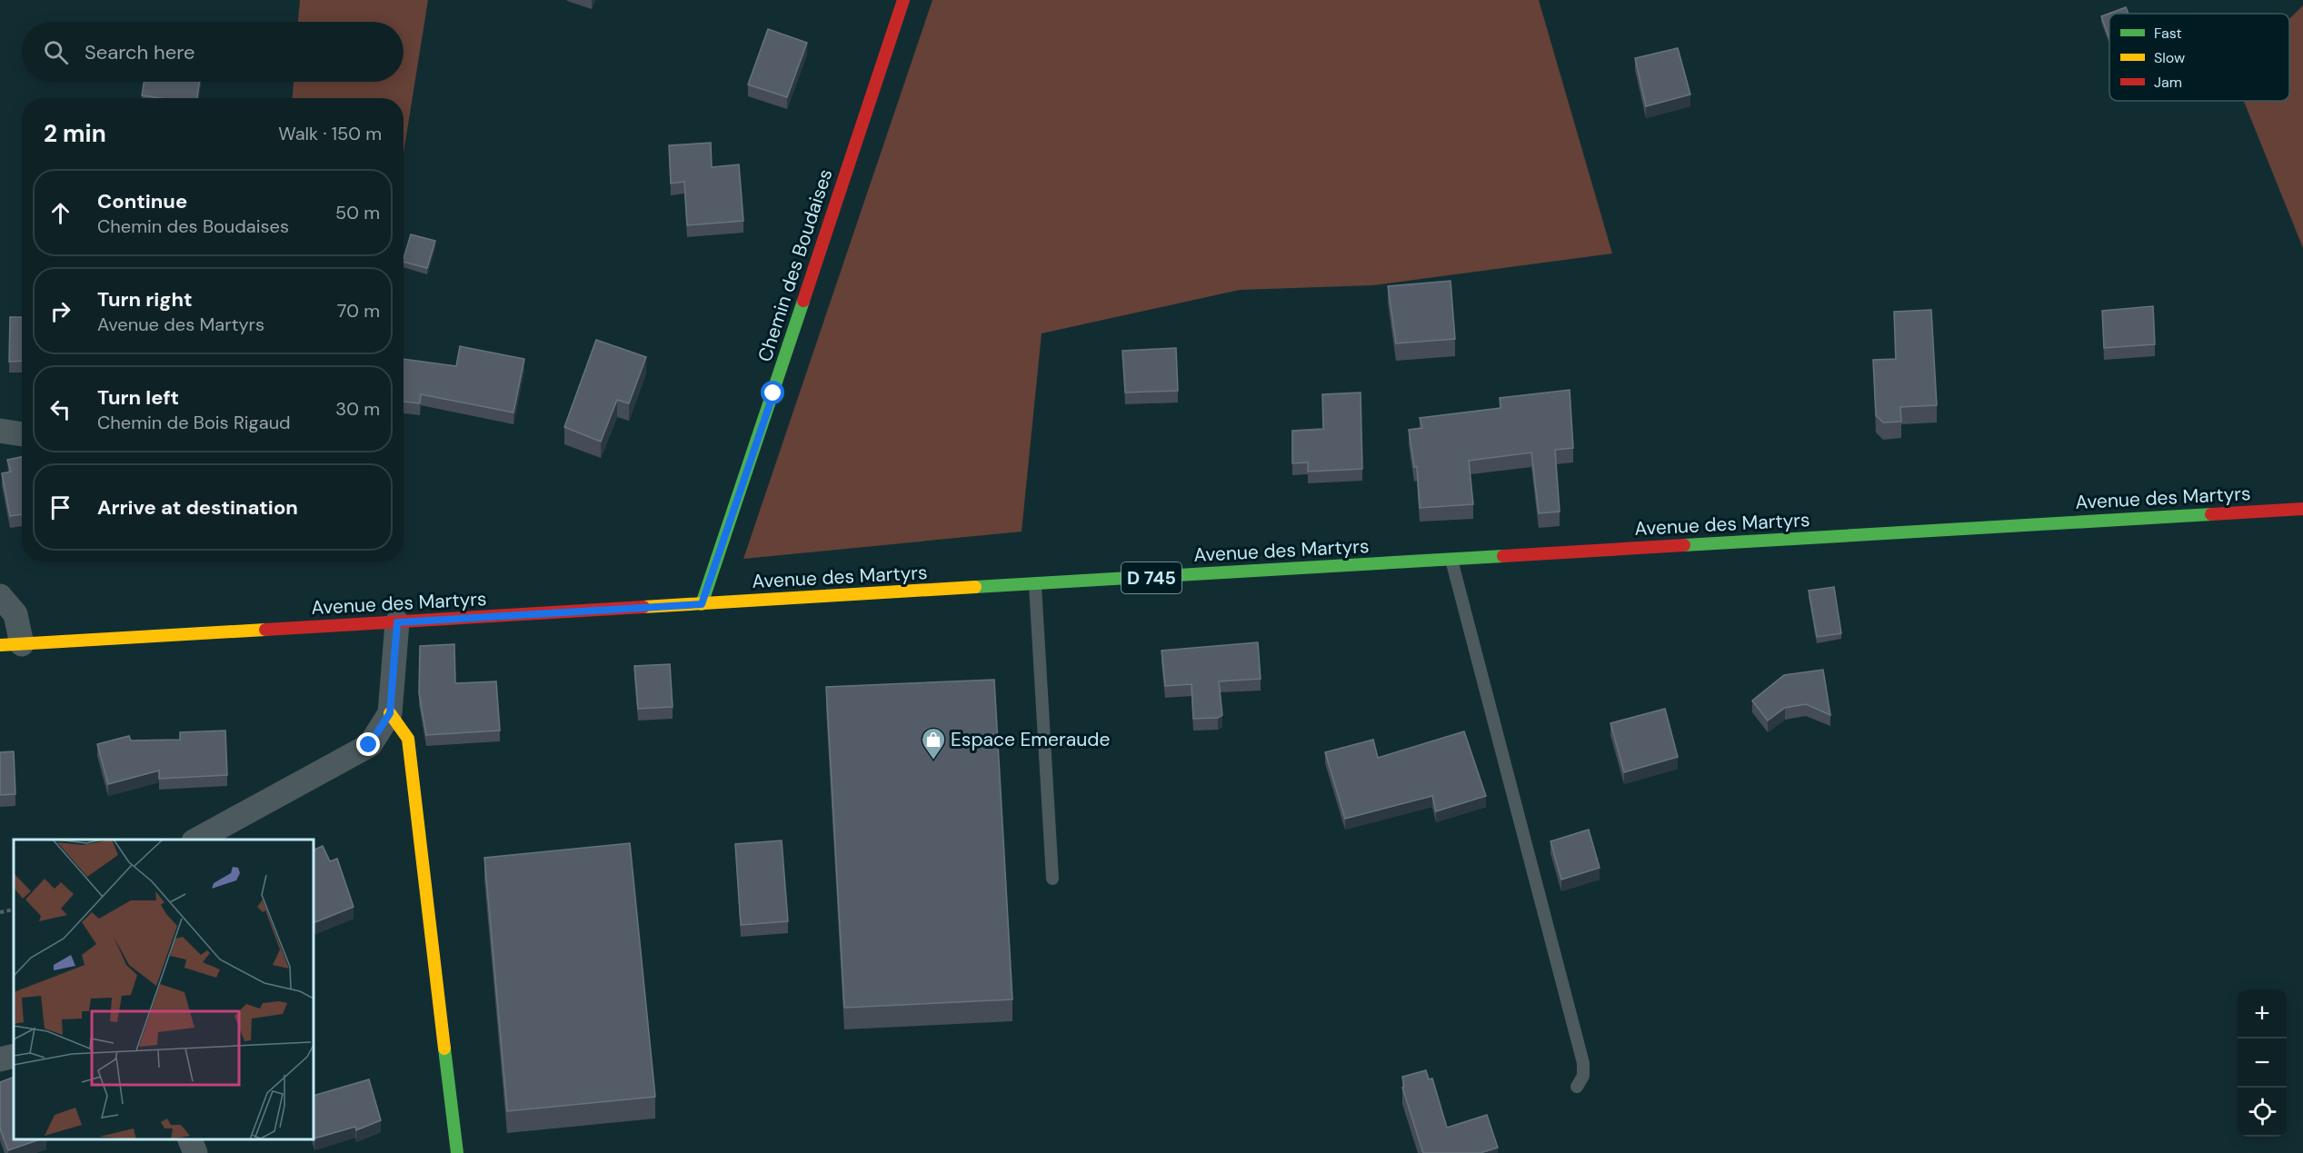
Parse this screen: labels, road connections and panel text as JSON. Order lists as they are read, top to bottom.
{
  "streets": {
    "main road": ["Chemin des Boudaises", "Avenue des Martyrs", "D 745"]
  },
  "crossings": [
    ["Chemin des Boudaises", "Avenue des Martyrs"]
  ],
  "places": {
    "shop": ["Espace Emeraude"]
  },
  "legend": ["Fast", "Slow", "Jam"],
  "page": {
    "search": "Search here",
    "heading": ["2 min", "Walk · 150 m"],
    "list": [
      ["Continue", "Chemin des Boudaises", "50 m"],
      ["Turn right", "Avenue des Martyrs", "70 m"],
      ["Turn left", "Chemin de Bois Rigaud", "30 m"],
      "Arrive at destination"
    ],
    "map_buttons": ["+", "−"]
  }
}
